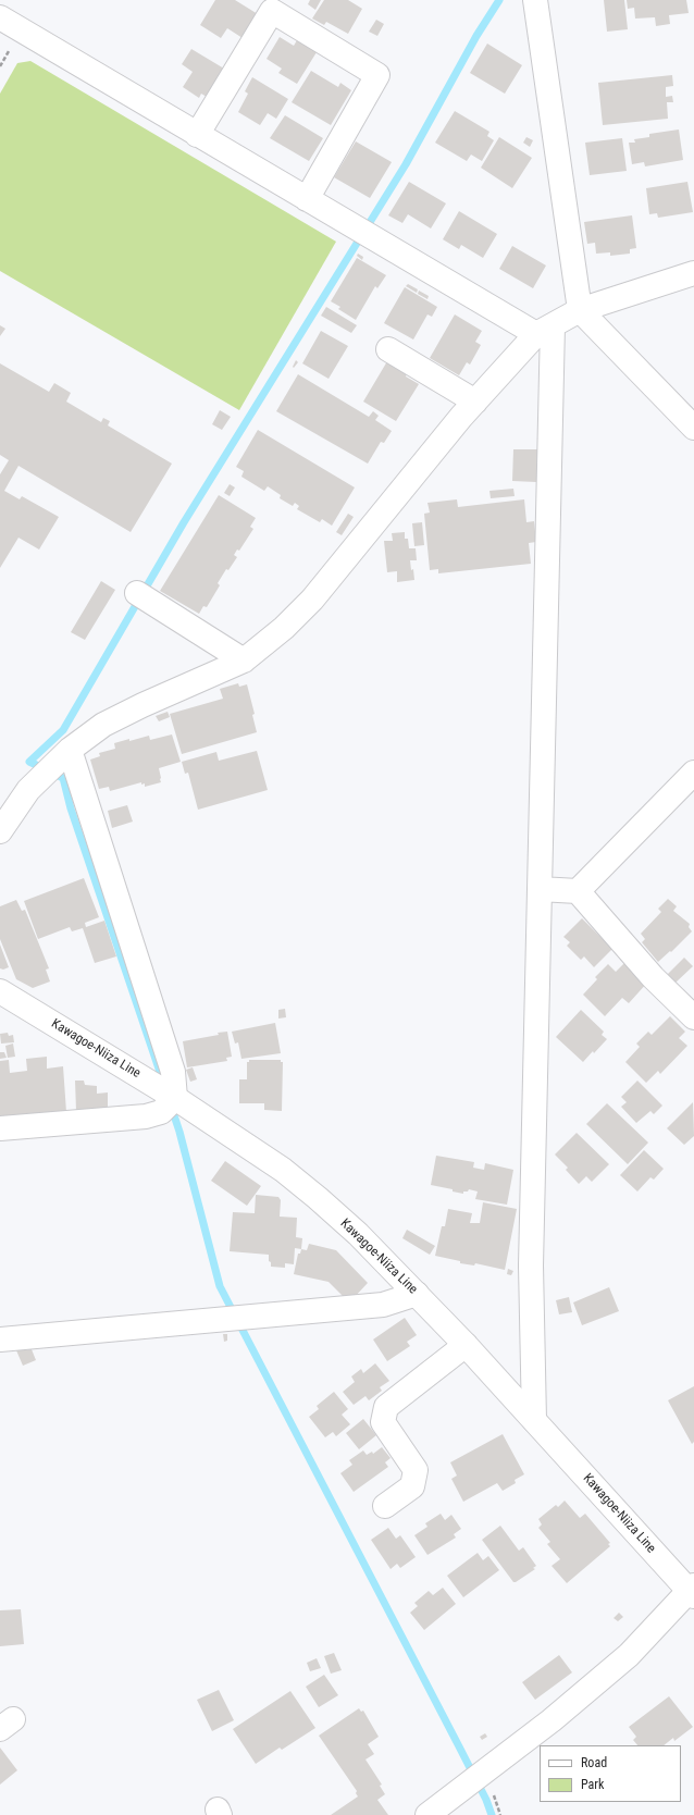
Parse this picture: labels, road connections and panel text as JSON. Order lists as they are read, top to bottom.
{
  "streets": {
    "street": ["Kawagoe-Niiza Line"]
  },
  "legend": ["Road", "Park"]
}
